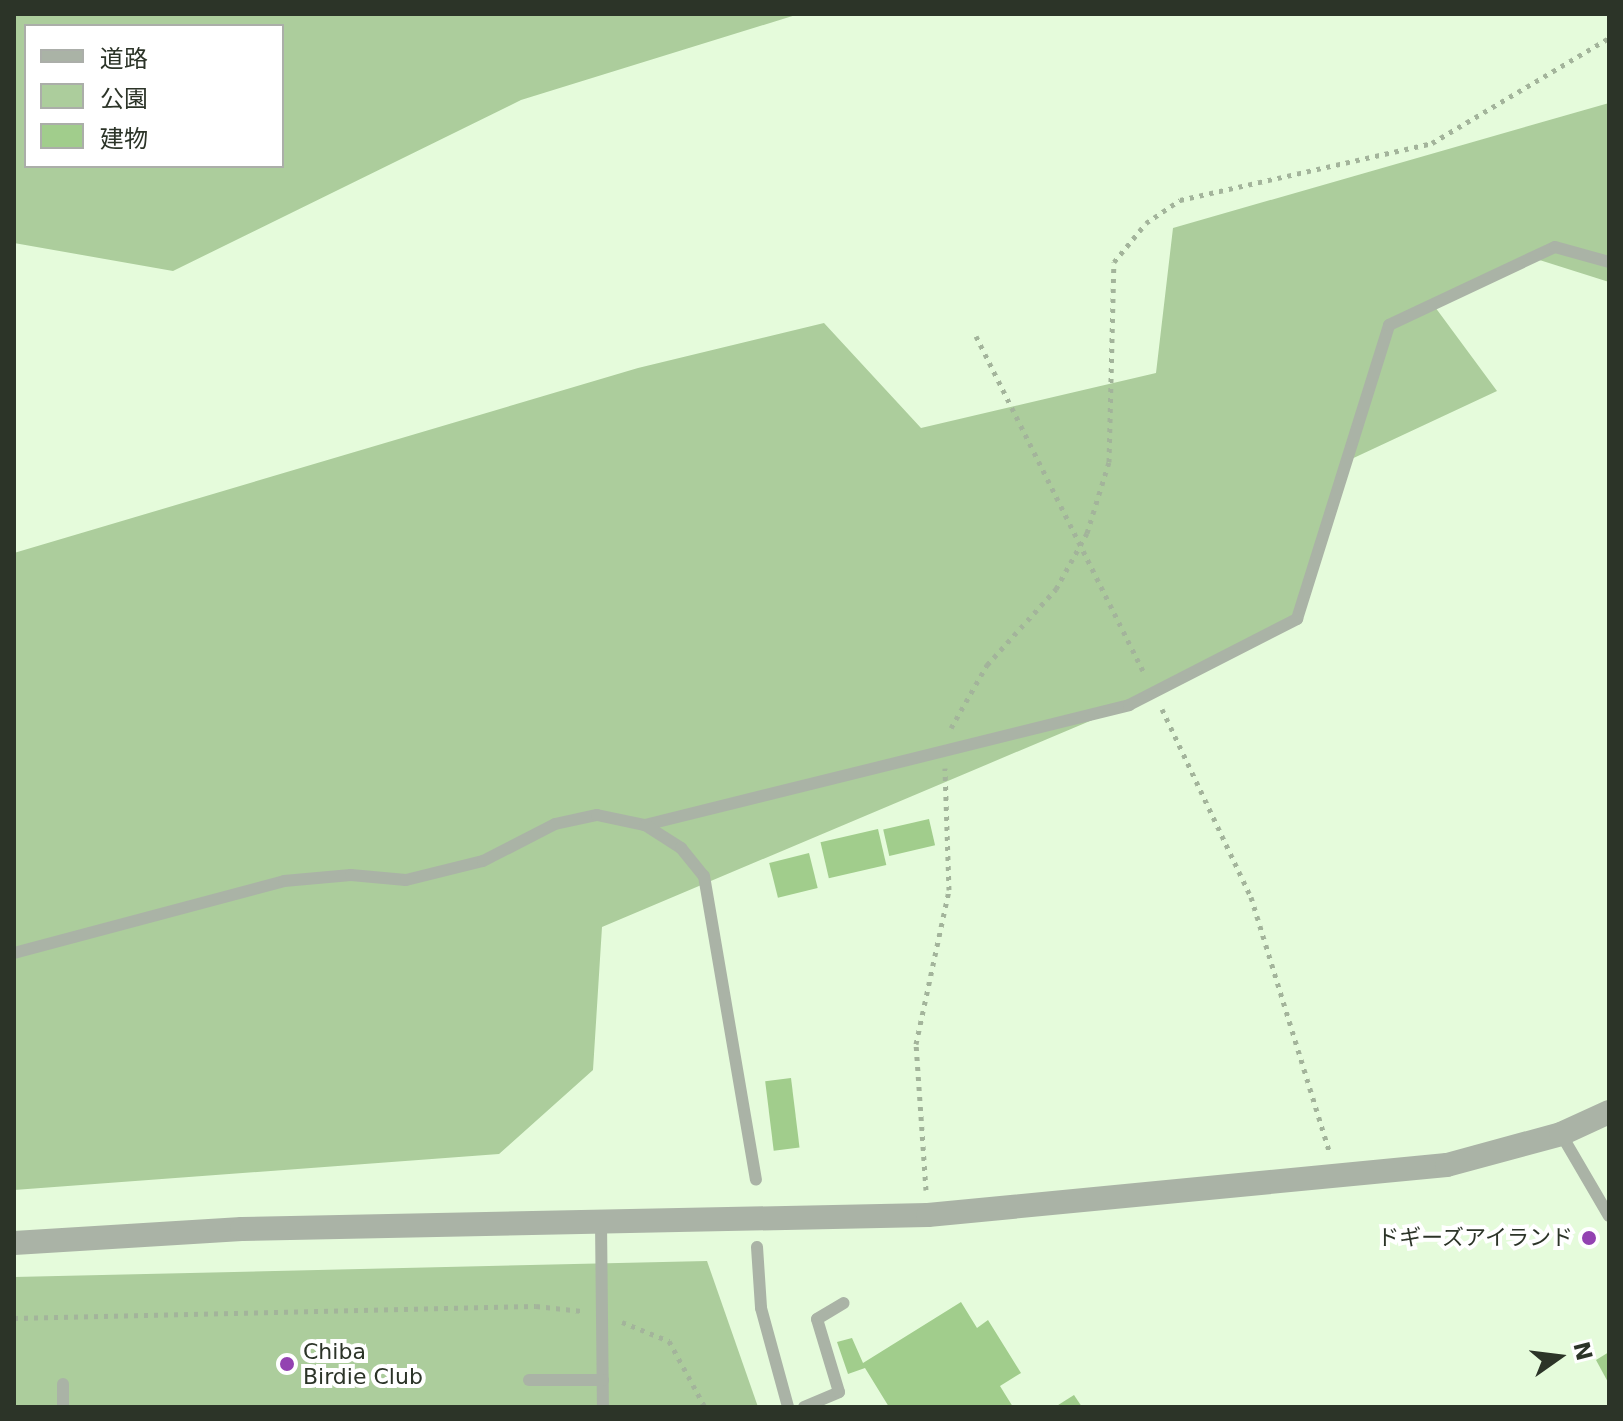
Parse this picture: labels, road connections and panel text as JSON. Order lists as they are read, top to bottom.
{
  "places": ["ドギーズアイランド", "Chiba Birdie Club"],
  "legend": ["道路", "公園", "建物"],
  "north": "right"
}
